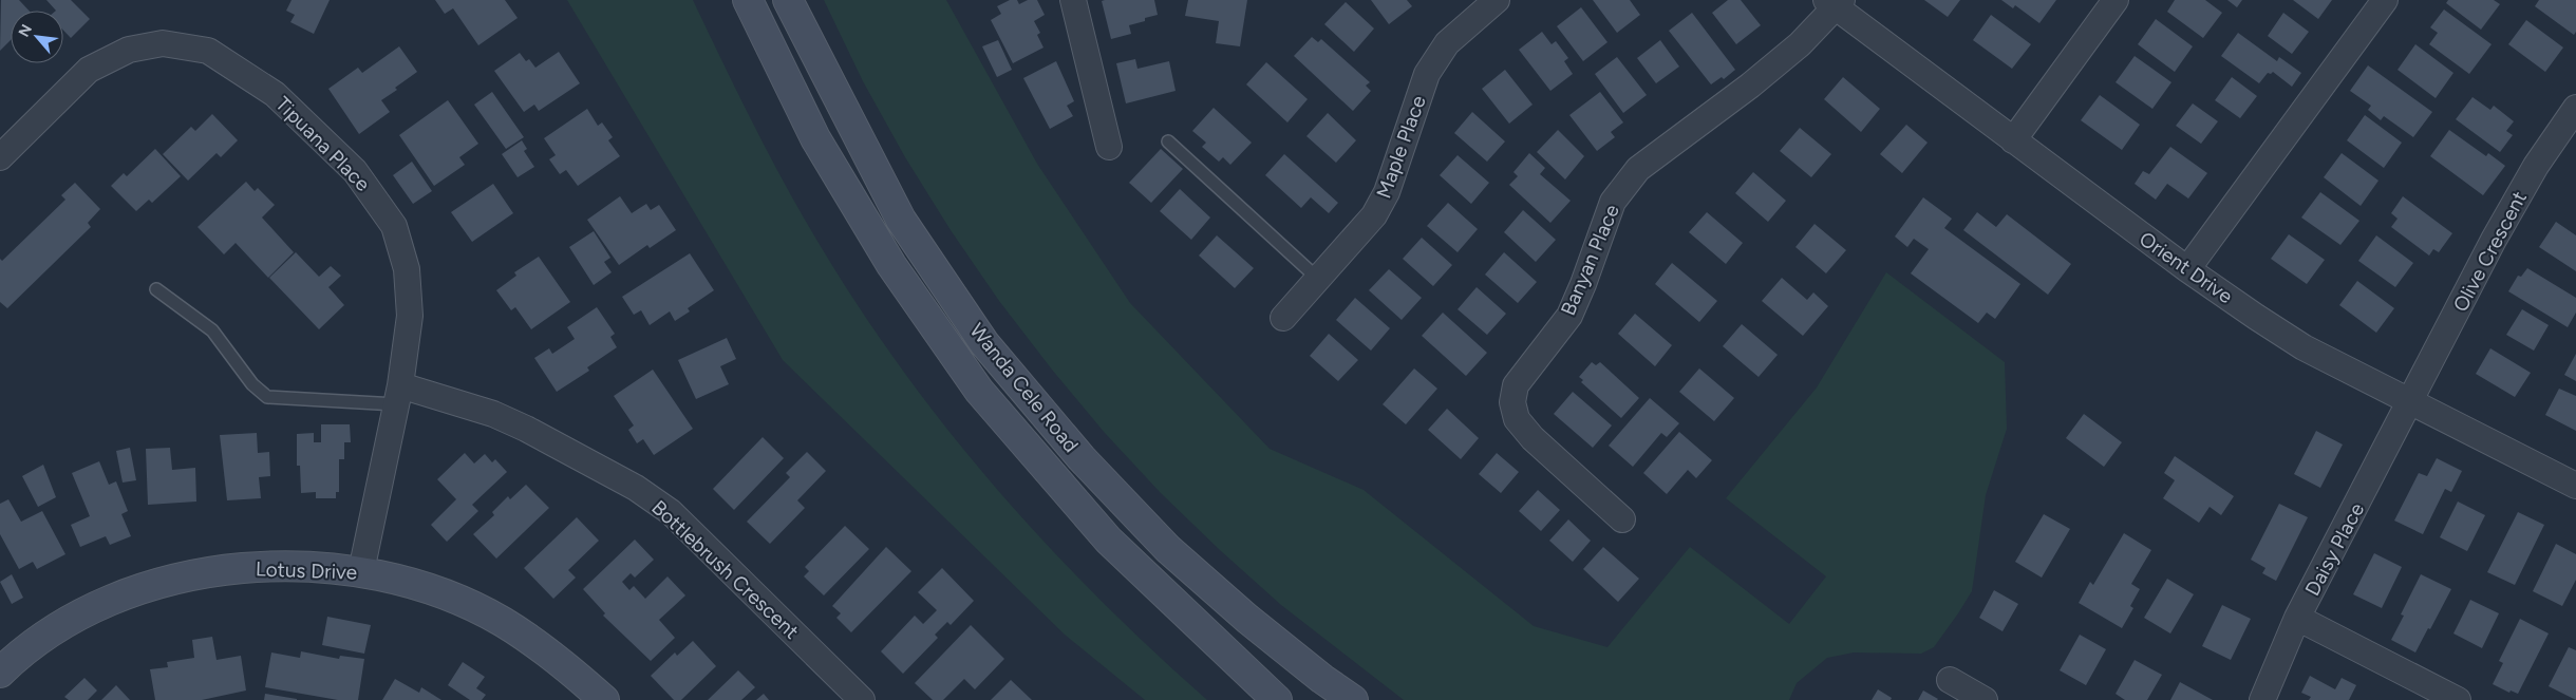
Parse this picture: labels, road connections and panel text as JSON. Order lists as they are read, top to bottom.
{
  "streets": {
    "street": [
      "Tipuana Place",
      "Maple Place",
      "Olive Crescent",
      "Banyan Place",
      "Orient Drive",
      "Wanda Cele Road",
      "Daisy Place",
      "Bottlebrush Crescent",
      "Lotus Drive"
    ]
  },
  "crossings": [
    ["Tipuana Place", "Bottlebrush Crescent"],
    ["Tipuana Place", "Lotus Drive"],
    ["Olive Crescent", "Orient Drive"],
    ["Olive Crescent", "Daisy Place"],
    ["Banyan Place", "Orient Drive"],
    ["Orient Drive", "Daisy Place"]
  ],
  "north": "top left"
}
